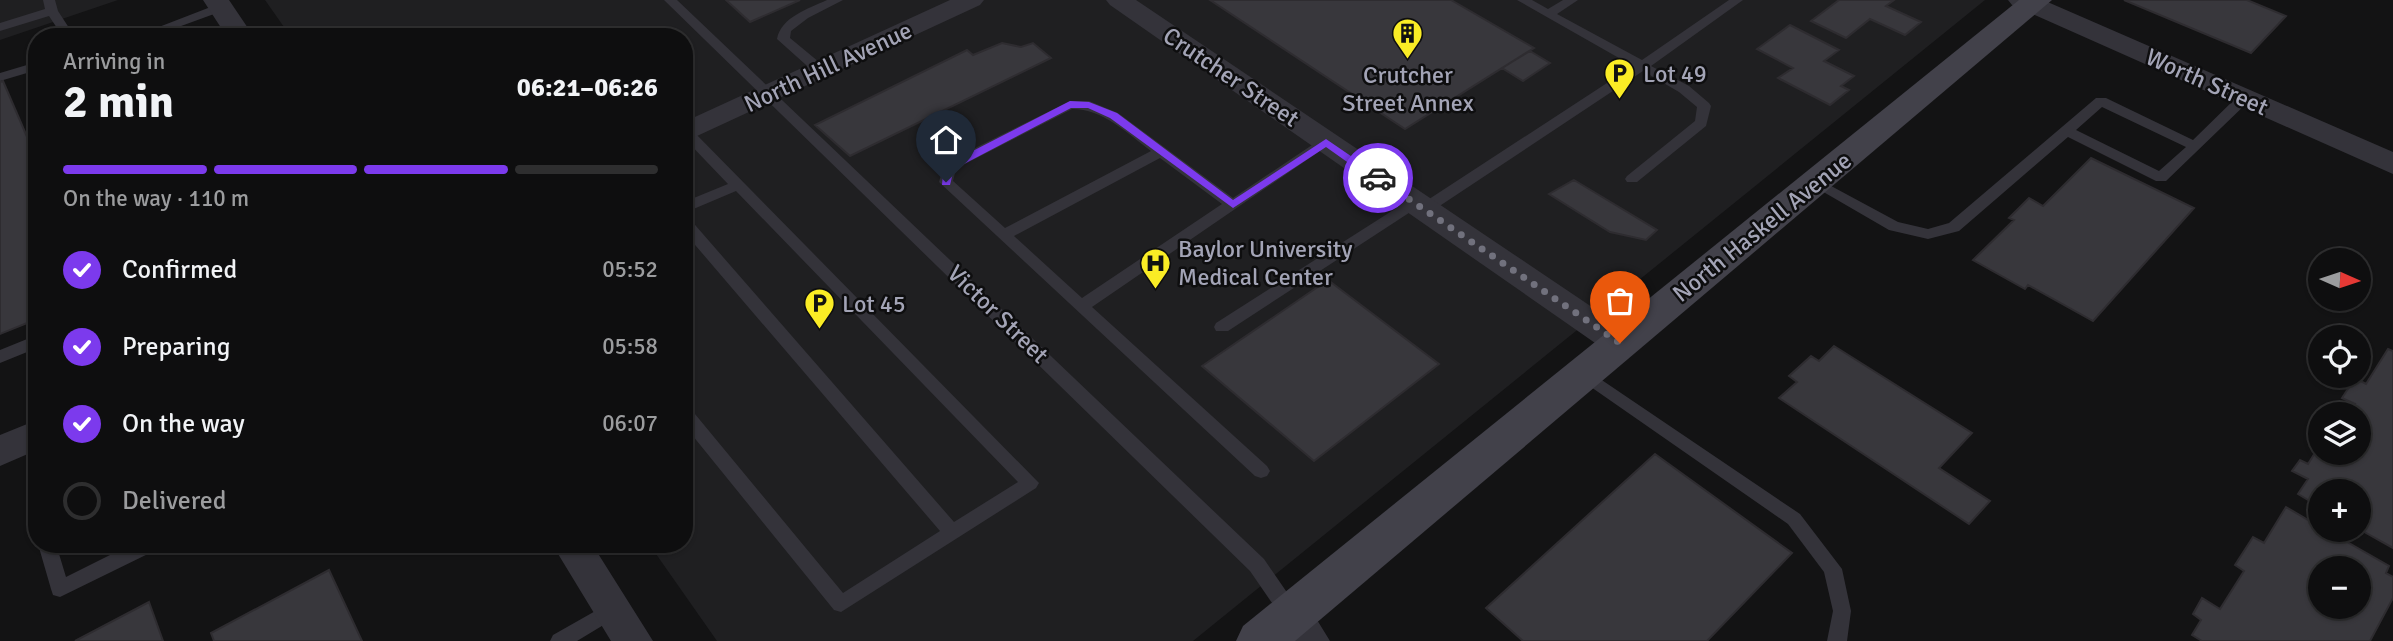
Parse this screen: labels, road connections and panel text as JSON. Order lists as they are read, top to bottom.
{
  "streets": {
    "main road": ["North Haskell Avenue"],
    "street": ["North Hill Avenue", "Crutcher Street", "Worth Street"],
    "lane": ["Victor Street"]
  },
  "crossings": [
    ["North Hill Avenue", "Victor Street"],
    ["Crutcher Street", "North Haskell Avenue"],
    ["Worth Street", "North Haskell Avenue"],
    ["North Haskell Avenue", "Victor Street"]
  ],
  "places": {
    "building": ["Crutcher Street Annex"],
    "parking": ["Lot 49", "Lot 45"],
    "hospital": ["Baylor University Medical Center"]
  },
  "north": "right",
  "page": {
    "heading": ["2 min", "Arriving in", "06:21–06:26"],
    "bar": "On the way · 110 m",
    "list": [
      ["Confirmed", "05:52"],
      ["Preparing", "05:58"],
      ["On the way", "06:07"],
      "Delivered"
    ],
    "map_buttons": ["+", "−"]
  }
}
